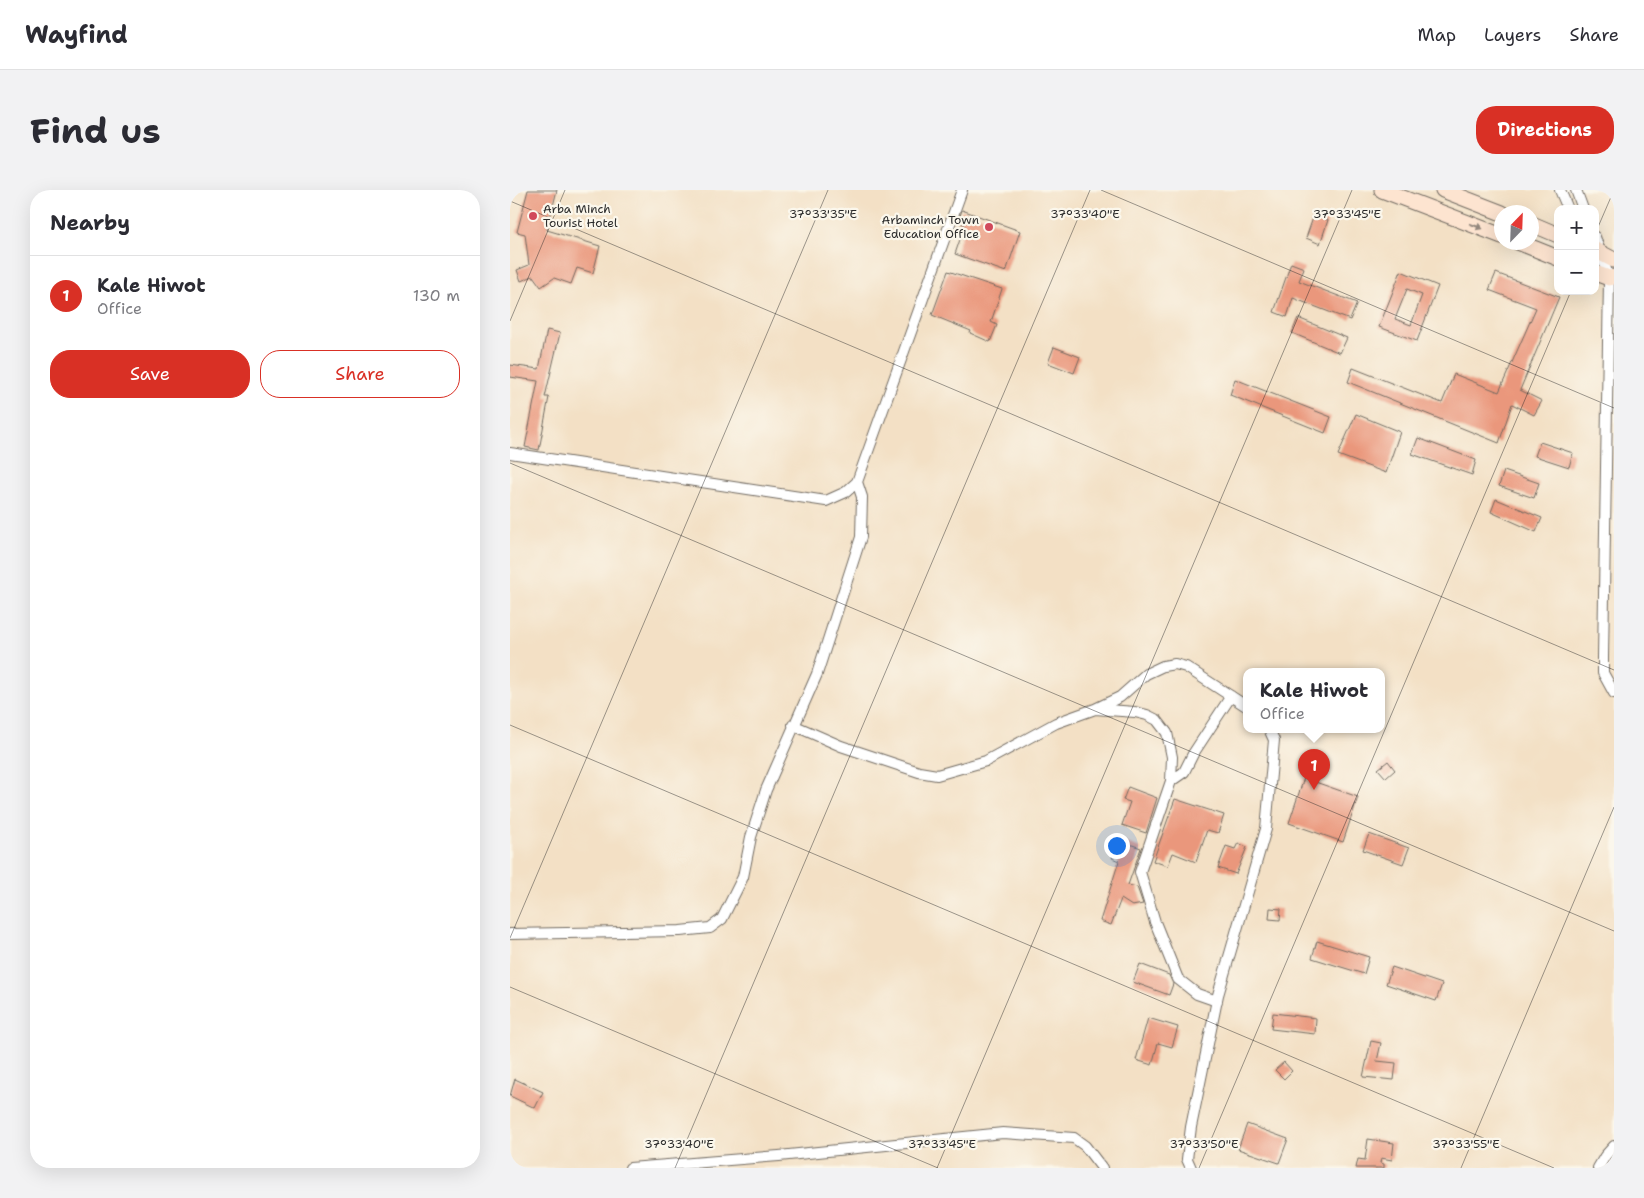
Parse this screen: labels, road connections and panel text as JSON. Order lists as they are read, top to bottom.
{
  "places": ["Arba Minch Tourist Hotel", "Arbaminch Town Education Office"],
  "north": "top right",
  "page": {
    "header": "Wayfind",
    "nav": ["Map", "Layers", "Share"],
    "buttons": [
      "Directions",
      ["Save", "Share"]
    ],
    "title": "Find us",
    "heading": "Nearby",
    "map_buttons": ["+", "−"],
    "list": [
      {
        "mark": "1",
        "name": "Kale Hiwot",
        "note": "Office",
        "value": "130 m"
      }
    ],
    "popup": ["Kale Hiwot", "Office"],
    "pins": "1"
  },
  "coordinates": [
    "37°33'35\"E",
    "37°33'40\"E",
    "37°33'45\"E",
    "37°33'50\"E",
    "37°33'55\"E"
  ]
}
